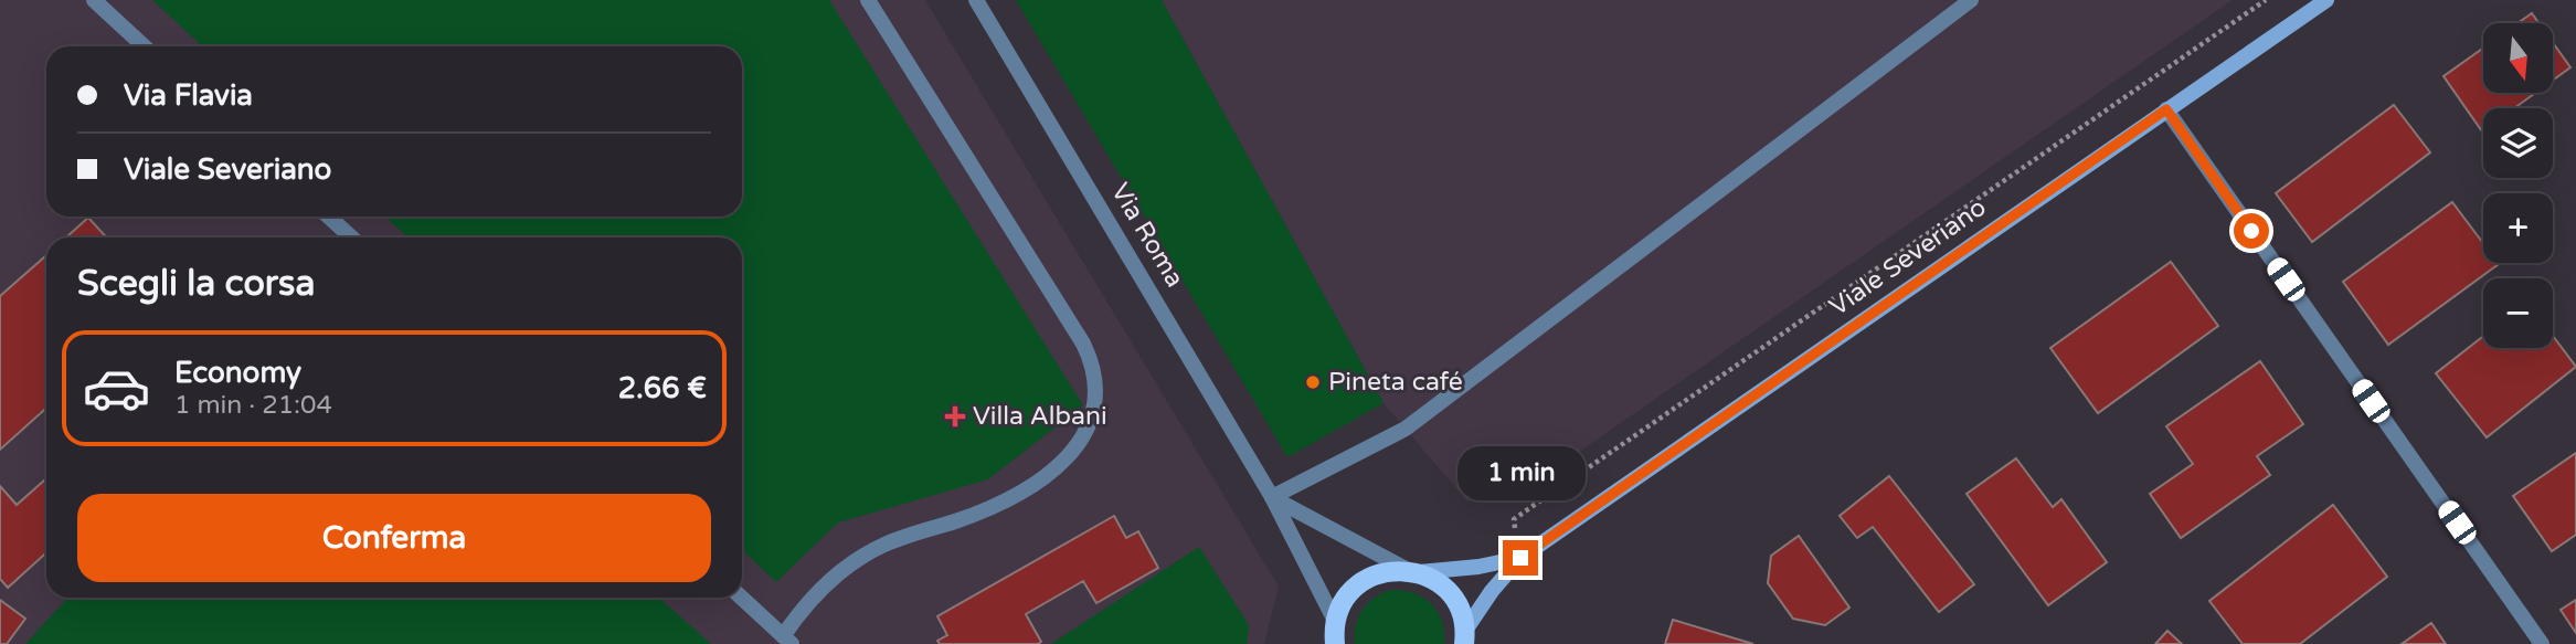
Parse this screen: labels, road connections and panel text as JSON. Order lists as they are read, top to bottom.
{
  "streets": {
    "main road": ["Viale Severiano"],
    "street": ["Via Roma"]
  },
  "places": {
    "other": ["Pineta café"],
    "health": ["Villa Albani"]
  },
  "north": "bottom",
  "page": {
    "map_buttons": ["+", "−"],
    "banner": ["Via Flavia", "Viale Severiano"],
    "heading": "Scegli la corsa",
    "list": [
      {
        "name": "Economy",
        "note": "1 min · 21:04",
        "value": "2.66 €"
      }
    ],
    "bubble": "1 min",
    "buttons": "Conferma"
  }
}
